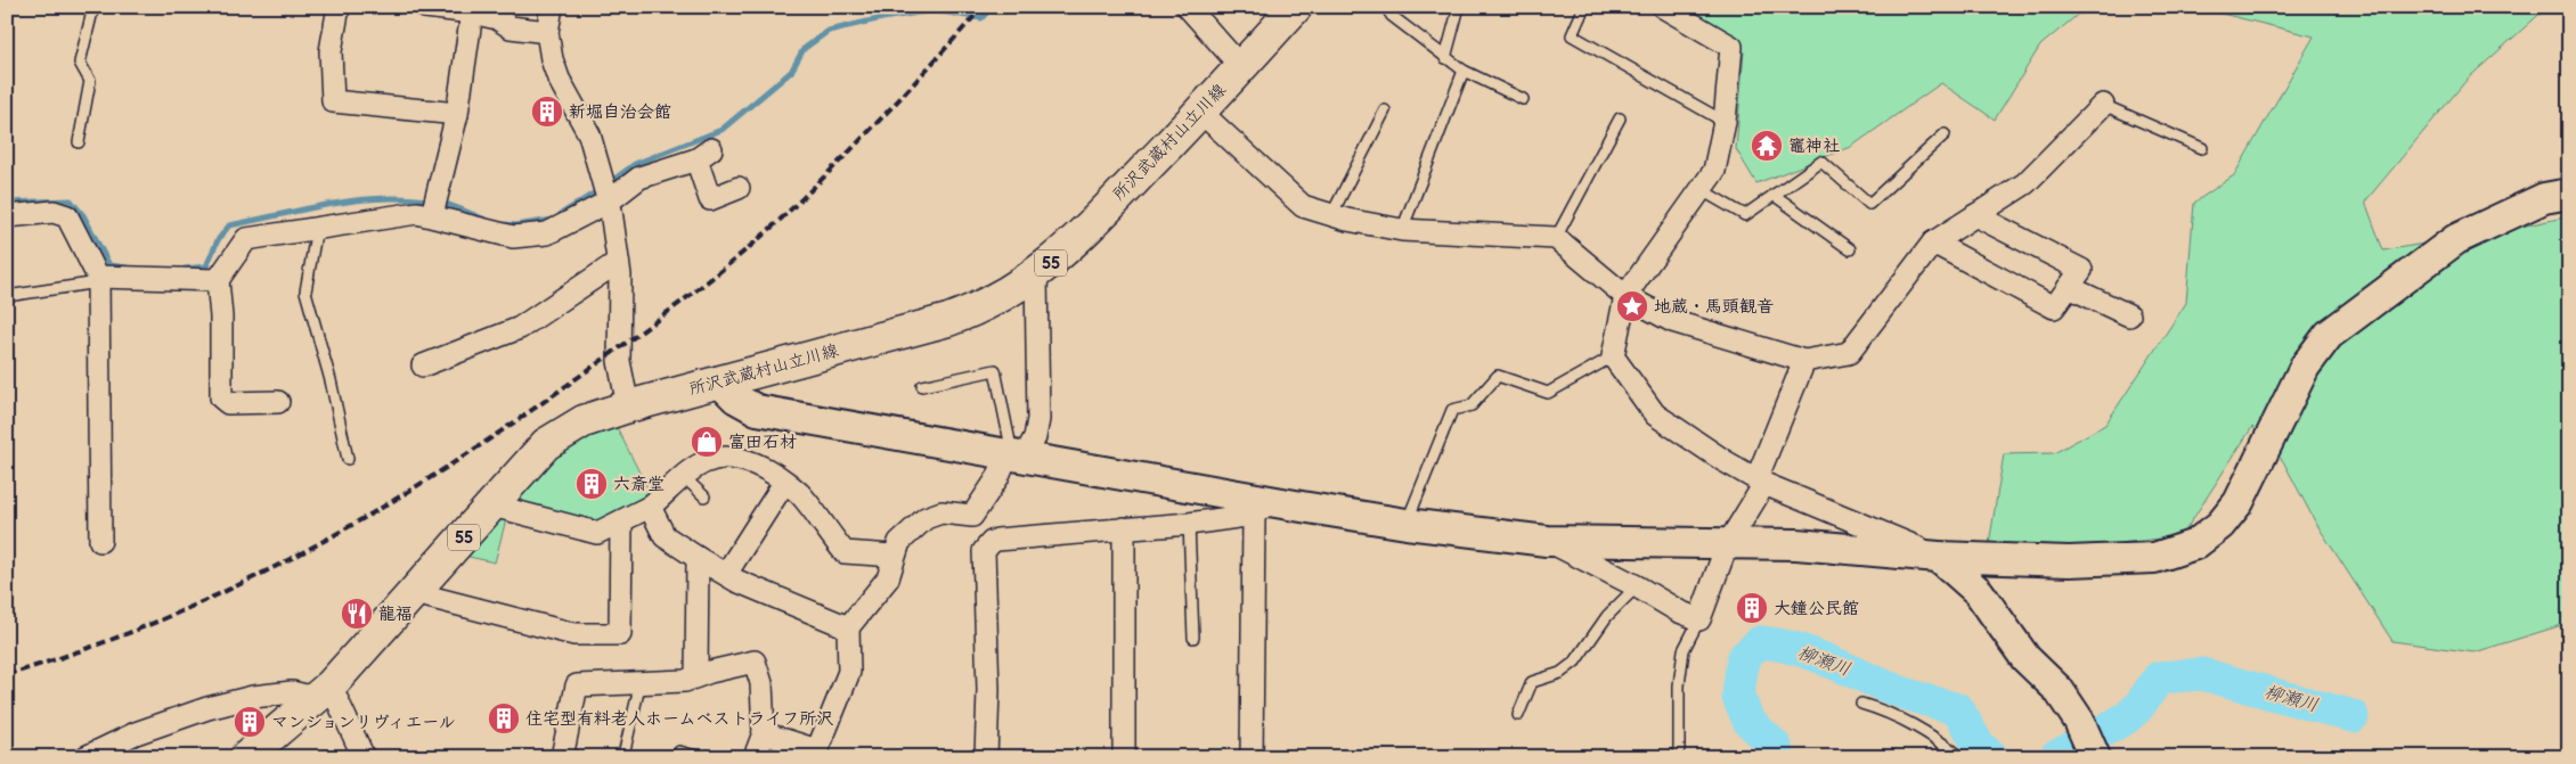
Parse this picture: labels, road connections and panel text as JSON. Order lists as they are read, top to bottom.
{
  "streets": {
    "main road": ["所沢武蔵村山立川線", "55"]
  },
  "water": ["柳瀬川"],
  "places": {
    "building": [
      "新堀自治会館",
      "六斎堂",
      "大鐘公民館",
      "住宅型有料老人ホームベストライフ所沢",
      "マンションリヴィエール"
    ],
    "temple": ["竈神社"],
    "place": ["地蔵・馬頭観音"],
    "shop": ["富田石材"],
    "restaurant": ["龍福"]
  }
}
